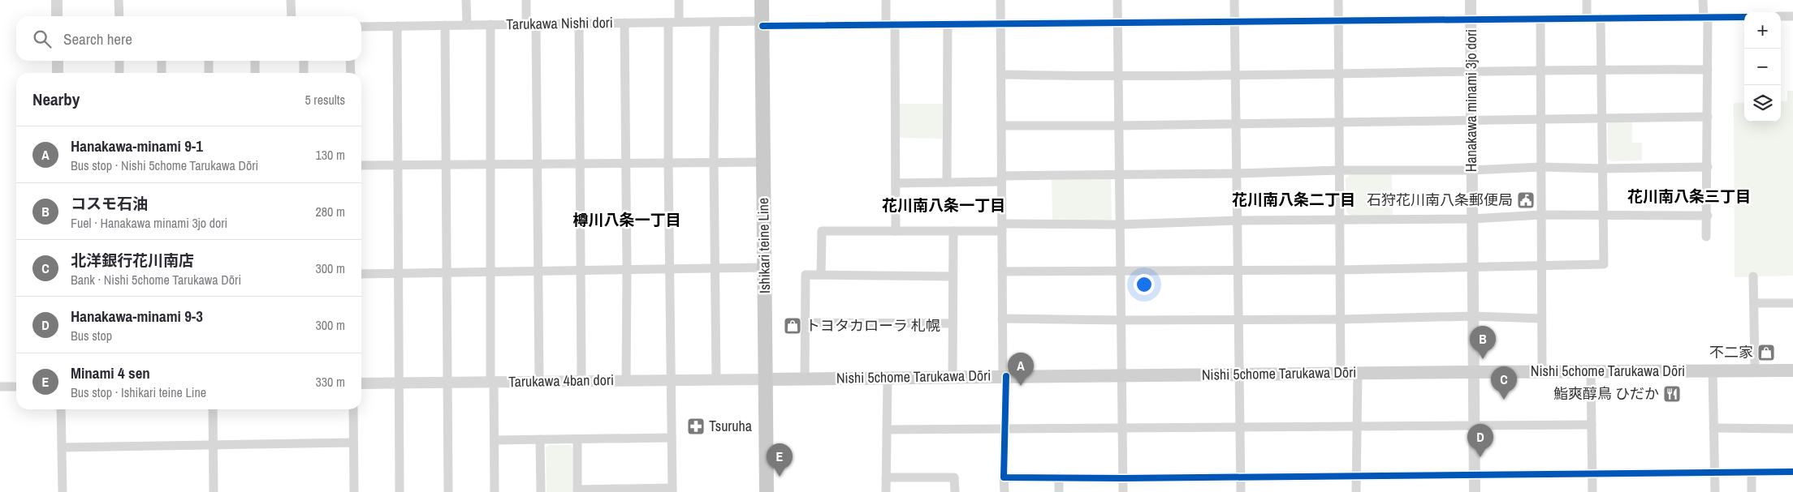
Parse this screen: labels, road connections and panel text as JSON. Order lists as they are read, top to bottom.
{
  "streets": {
    "main road": ["Ishikari teine Line", "Nishi 5chome Tarukawa Dōri"],
    "street": ["Tarukawa Nishi dori", "Hanakawa minami 3jo dori", "Tarukawa 4ban dori"]
  },
  "crossings": [
    ["Tarukawa Nishi dori", "Hanakawa minami 3jo dori"],
    ["Tarukawa Nishi dori", "Ishikari teine Line"],
    ["Hanakawa minami 3jo dori", "Nishi 5chome Tarukawa Dōri"],
    ["Ishikari teine Line", "Nishi 5chome Tarukawa Dōri"],
    ["Ishikari teine Line", "Tarukawa 4ban dori"],
    ["Nishi 5chome Tarukawa Dōri", "Tarukawa 4ban dori"]
  ],
  "districts": [
    "花川南八条三丁目",
    "花川南八条二丁目",
    "花川南八条一丁目",
    "樽川八条一丁目"
  ],
  "places": {
    "public building": ["石狩花川南八条郵便局"],
    "shop": ["トヨタカローラ 札幌", "不二家"],
    "restaurant": ["鮨爽醇鳥 ひだか"],
    "pharmacy": ["Tsuruha"]
  },
  "page": {
    "map_buttons": ["+", "−"],
    "search": "Search here",
    "heading": ["Nearby", "5 results"],
    "list": [
      {
        "mark": "A",
        "name": "Hanakawa-minami 9-1",
        "note": "Bus stop · Nishi 5chome Tarukawa Dōri",
        "value": "130 m"
      },
      {
        "mark": "B",
        "name": "コスモ石油",
        "note": "Fuel · Hanakawa minami 3jo dori",
        "value": "280 m"
      },
      {
        "mark": "C",
        "name": "北洋銀行花川南店",
        "note": "Bank · Nishi 5chome Tarukawa Dōri",
        "value": "300 m"
      },
      {
        "mark": "D",
        "name": "Hanakawa-minami 9-3",
        "note": "Bus stop",
        "value": "300 m"
      },
      {
        "mark": "E",
        "name": "Minami 4 sen",
        "note": "Bus stop · Ishikari teine Line",
        "value": "330 m"
      }
    ],
    "pins": [
      "B",
      "A",
      "C",
      "D",
      "E"
    ]
  }
}
